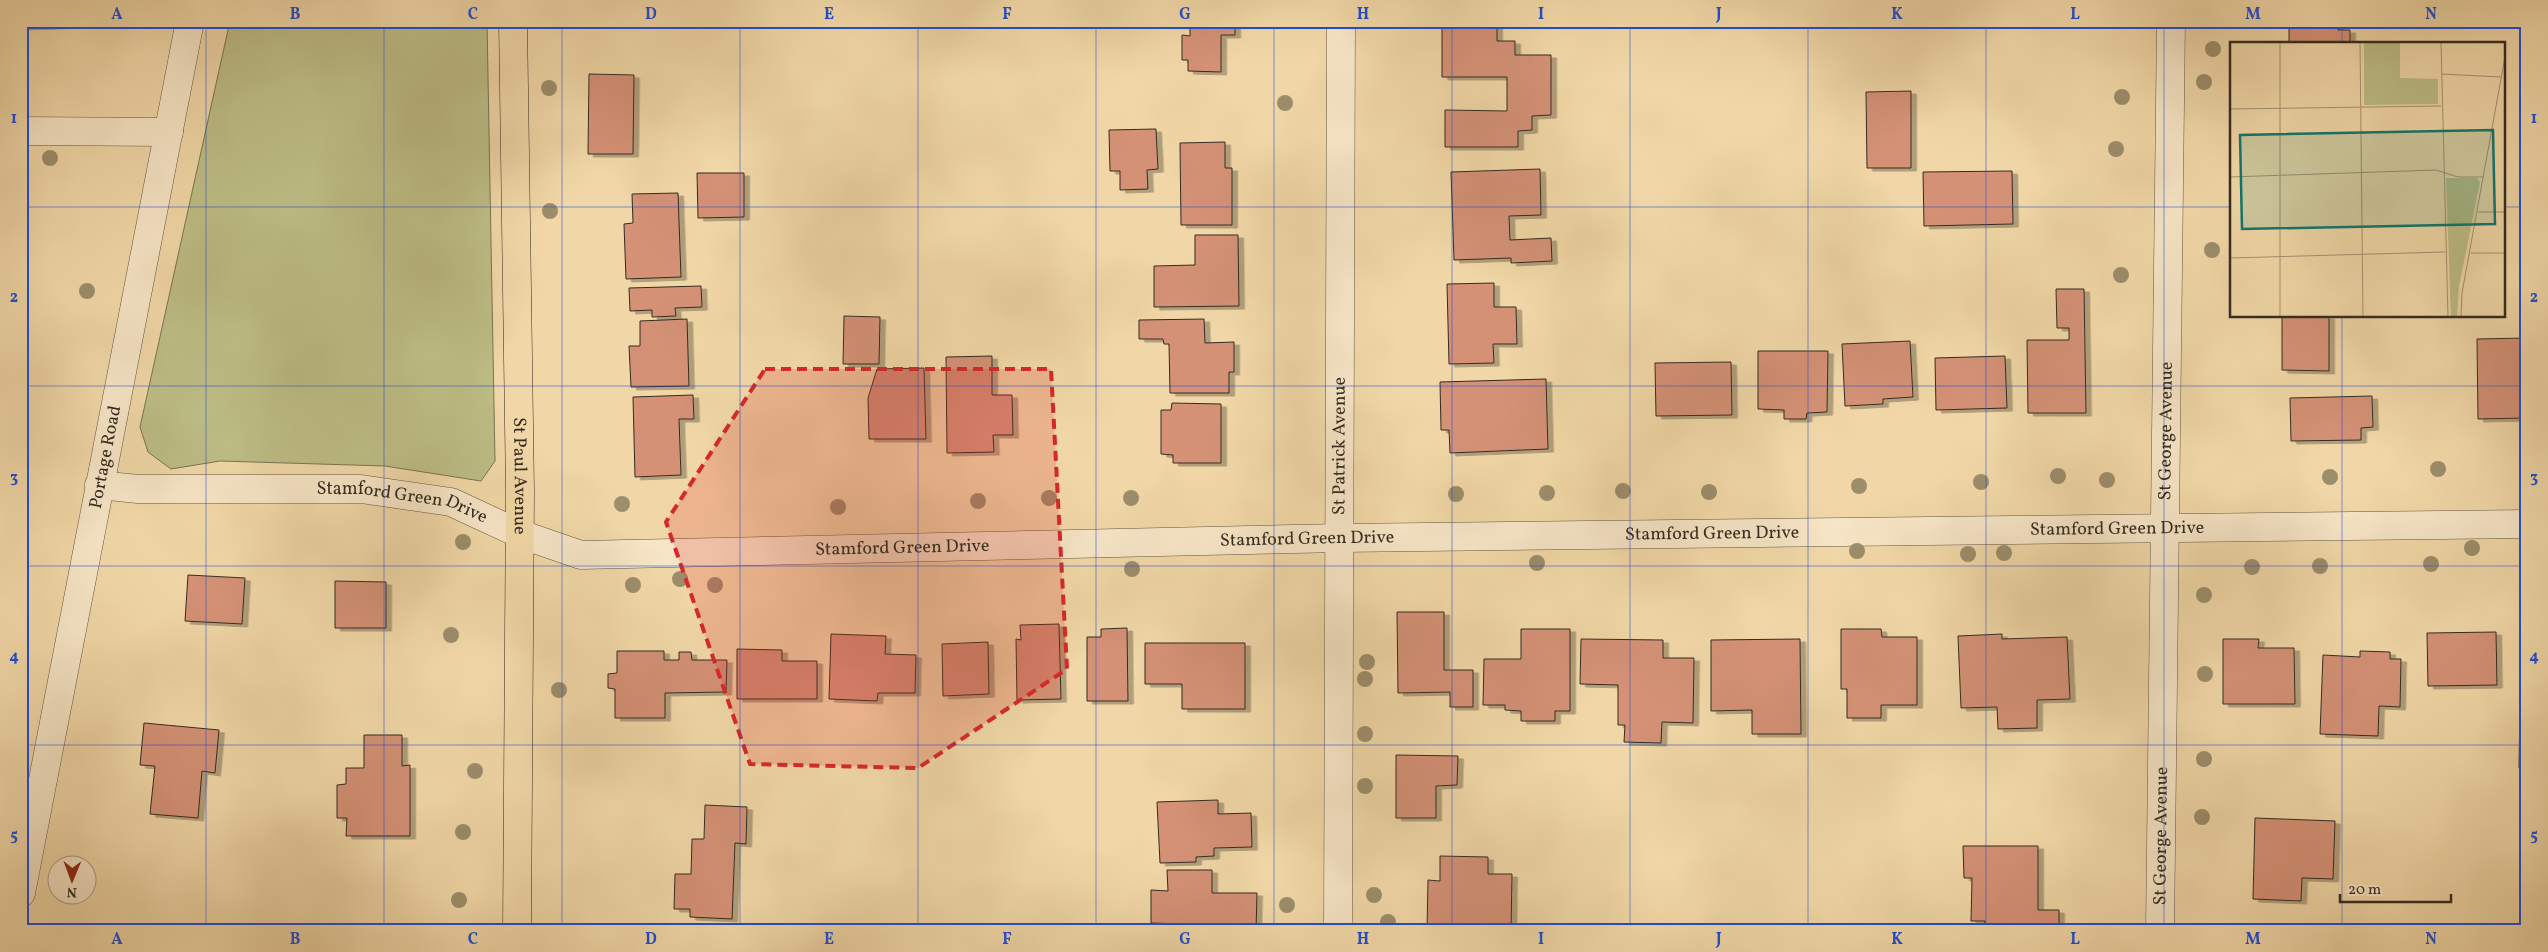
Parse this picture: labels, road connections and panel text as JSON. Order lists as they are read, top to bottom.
{
  "streets": {
    "main road": ["St Paul Avenue"],
    "street": [
      "St George Avenue",
      "St Patrick Avenue",
      "Portage Road",
      "Stamford Green Drive"
    ]
  },
  "crossings": [
    ["St George Avenue", "Stamford Green Drive"],
    ["St Patrick Avenue", "Stamford Green Drive"],
    ["Portage Road", "Stamford Green Drive"],
    ["St Paul Avenue", "Stamford Green Drive"]
  ],
  "scale_bar": "20 m",
  "north": "bottom",
  "grid": {
    "columns": [
      "A",
      "B",
      "C",
      "D",
      "E",
      "F",
      "G",
      "H",
      "I",
      "J",
      "K",
      "L",
      "M",
      "N"
    ],
    "rows": [
      "1",
      "2",
      "3",
      "4",
      "5"
    ]
  }
}
